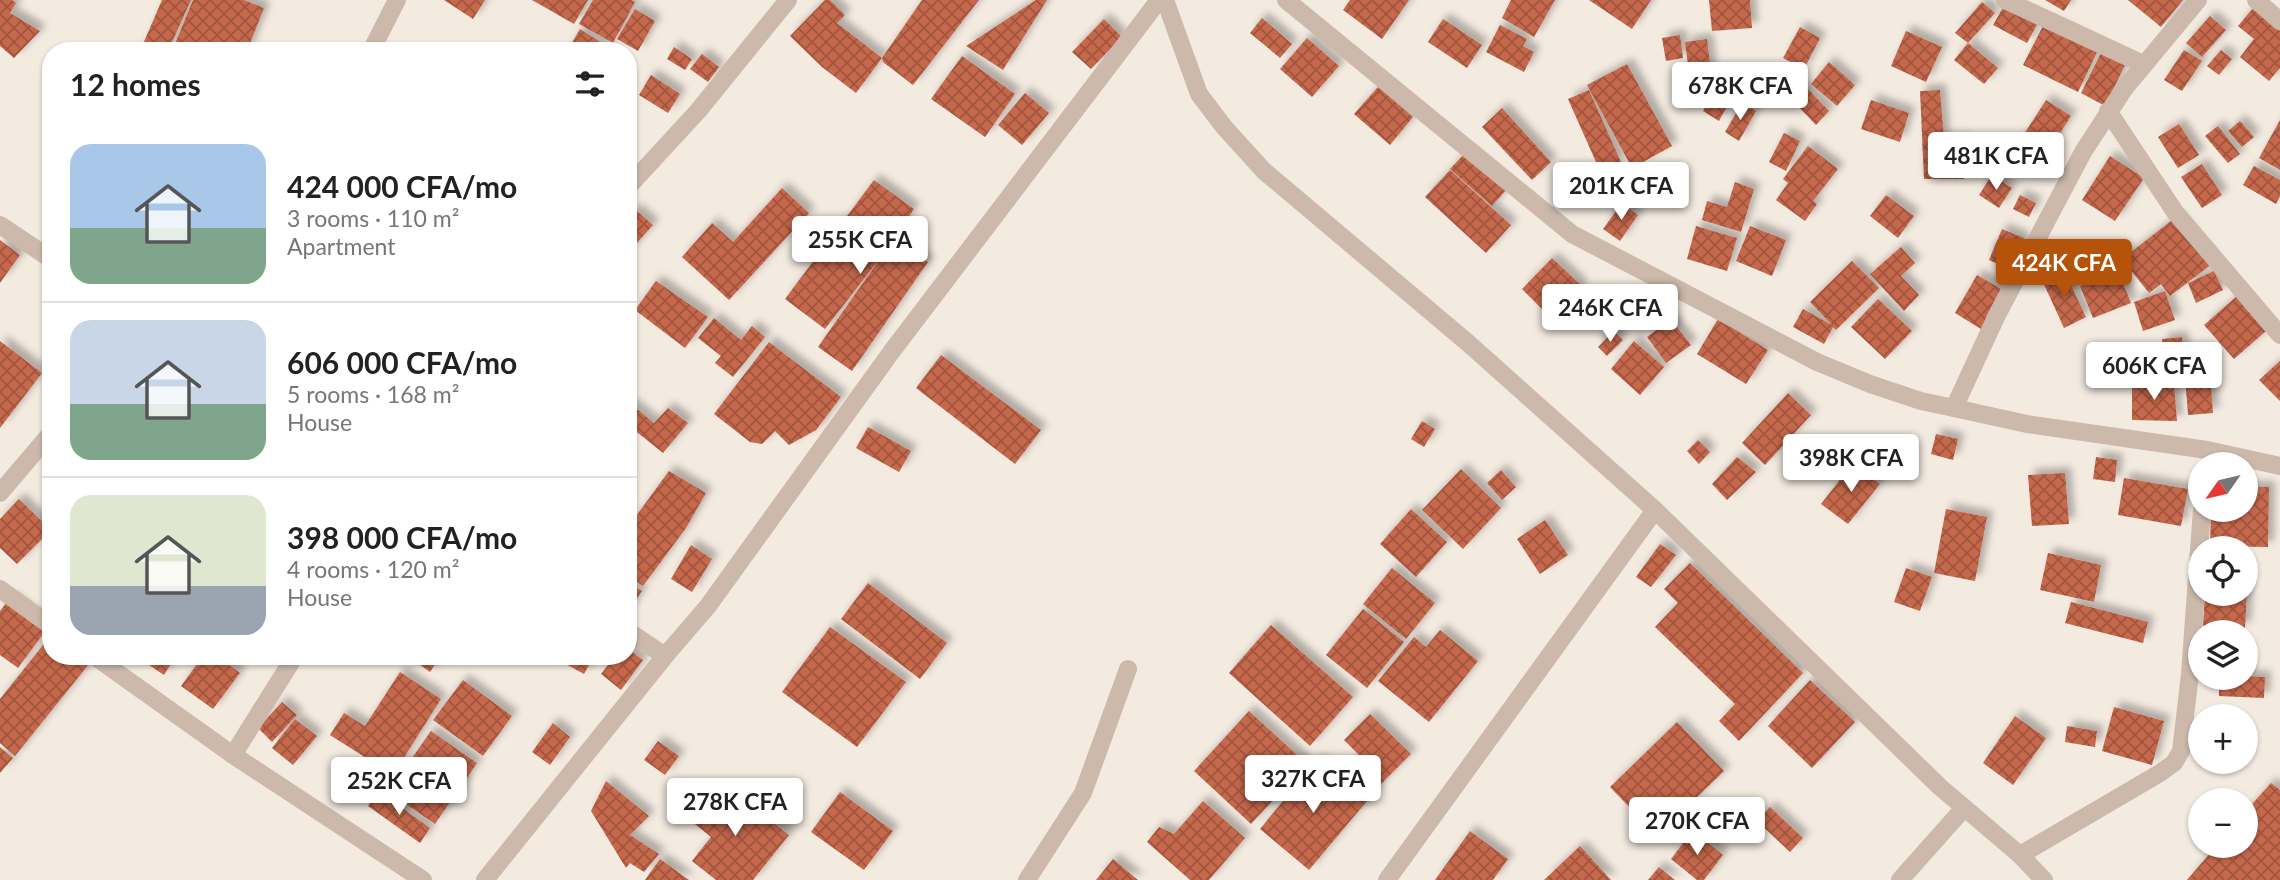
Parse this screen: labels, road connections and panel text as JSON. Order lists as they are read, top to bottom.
{
  "north": "bottom left",
  "page": {
    "heading": "12 homes",
    "price": [
      "678K CFA",
      "481K CFA",
      "201K CFA",
      "255K CFA",
      "424K CFA",
      "246K CFA",
      "606K CFA",
      "398K CFA",
      "327K CFA",
      "252K CFA",
      "278K CFA",
      "270K CFA"
    ],
    "list": [
      {
        "name": "424 000 CFA/mo",
        "note": "3 rooms · 110 m² · Apartment"
      },
      {
        "name": "606 000 CFA/mo",
        "note": "5 rooms · 168 m² · House"
      },
      {
        "name": "398 000 CFA/mo",
        "note": "4 rooms · 120 m² · House"
      }
    ],
    "map_buttons": ["+", "−"]
  }
}
